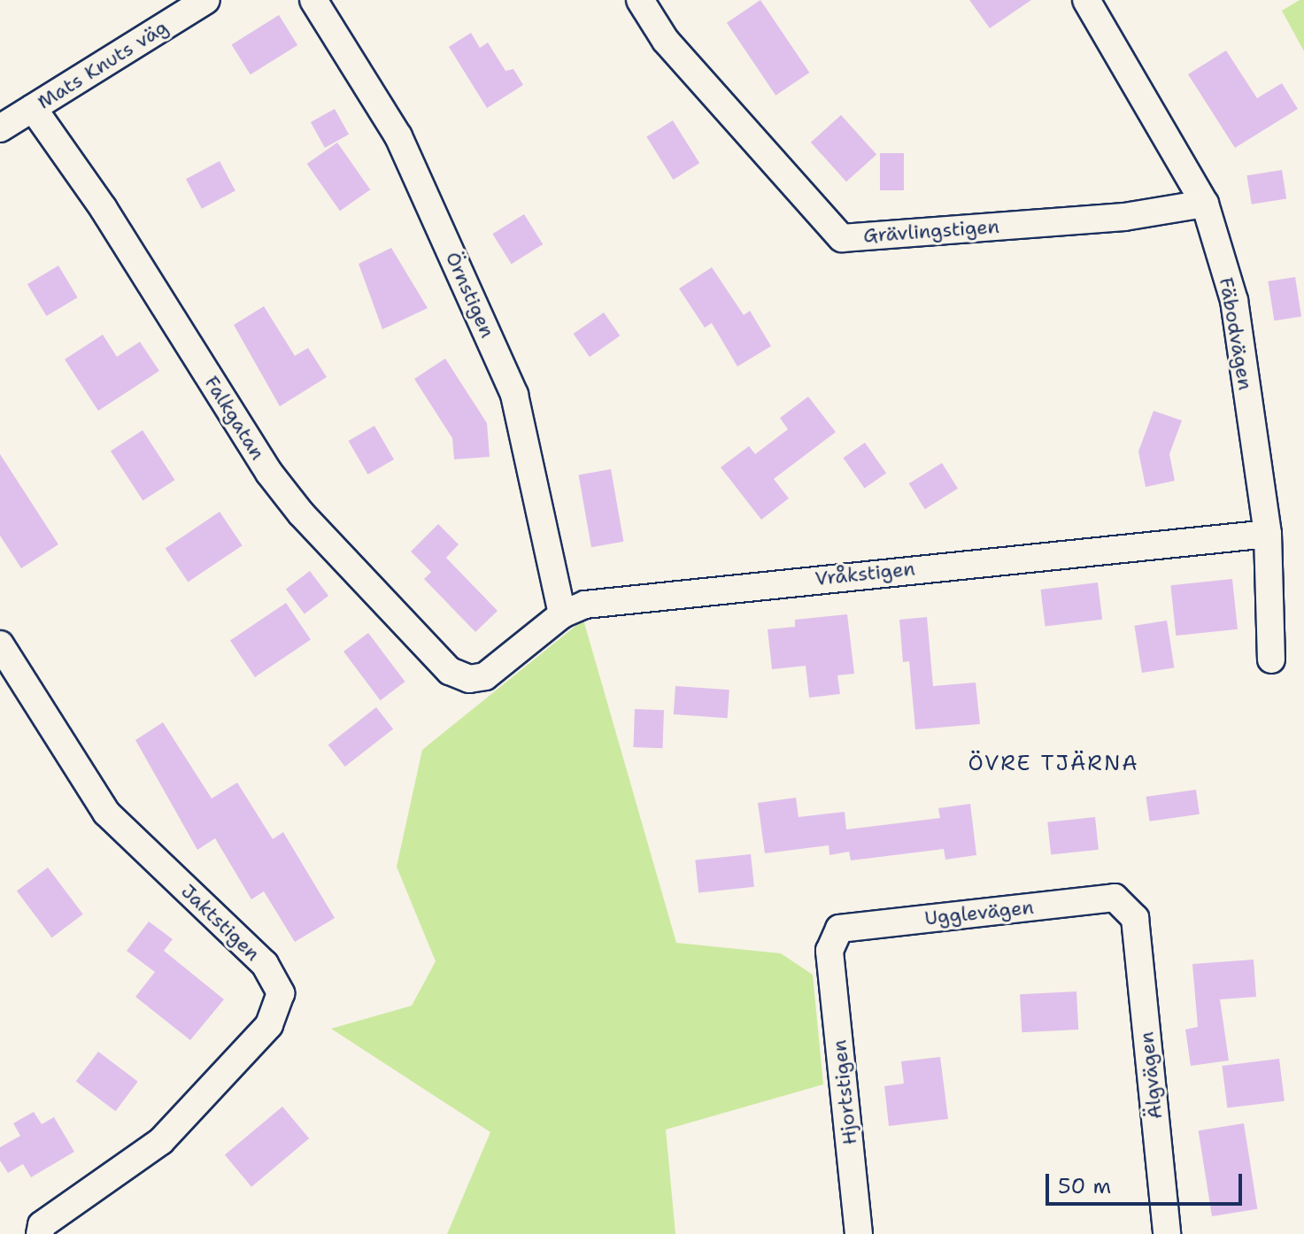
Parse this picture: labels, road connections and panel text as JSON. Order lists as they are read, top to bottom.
{
  "streets": {
    "street": [
      "Mats Knuts väg",
      "Grävlingstigen",
      "Örnstigen",
      "Fäbodvägen",
      "Falkgatan",
      "Vråkstigen",
      "Ugglevägen",
      "Jaktstigen",
      "Älgvägen",
      "Hjortstigen"
    ]
  },
  "crossings": [
    ["Mats Knuts väg", "Falkgatan"],
    ["Grävlingstigen", "Fäbodvägen"],
    ["Örnstigen", "Vråkstigen"],
    ["Fäbodvägen", "Vråkstigen"],
    ["Falkgatan", "Vråkstigen"],
    ["Ugglevägen", "Älgvägen"],
    ["Ugglevägen", "Hjortstigen"]
  ],
  "districts": ["ÖVRE TJÄRNA"],
  "scale_bar": "50 m"
}
